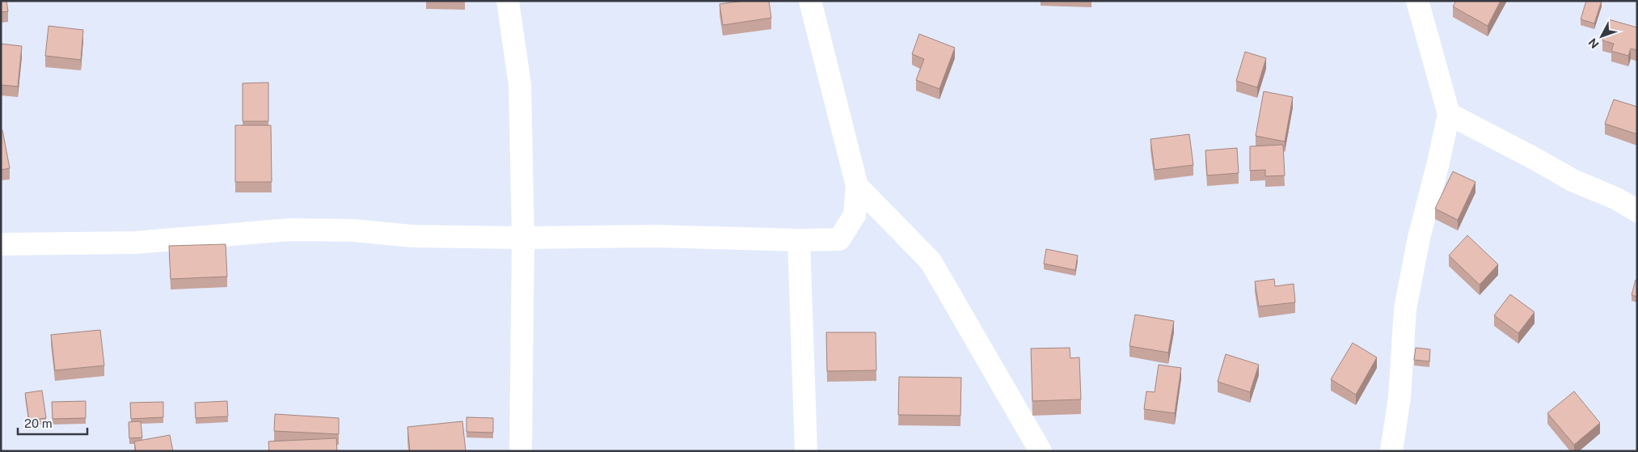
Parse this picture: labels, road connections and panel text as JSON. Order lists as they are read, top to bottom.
{
  "scale_bar": "20 m",
  "north": "bottom left"
}
